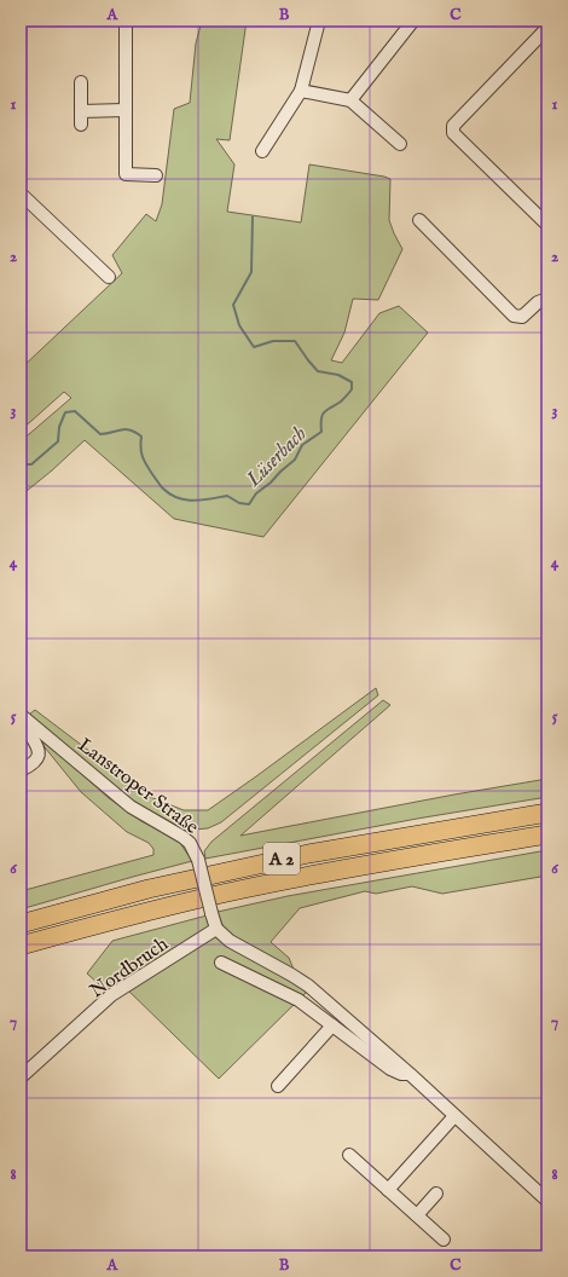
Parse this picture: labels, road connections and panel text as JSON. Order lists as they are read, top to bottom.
{
  "streets": {
    "highway": ["A 2"],
    "street": ["Lanstroper Straße", "Nordbruch"]
  },
  "crossings": [
    ["Lanstroper Straße", "Nordbruch"]
  ],
  "water": ["Lüserbach"],
  "grid": {
    "columns": ["A", "B", "C"],
    "rows": [
      "1",
      "2",
      "3",
      "4",
      "5",
      "6",
      "7",
      "8"
    ]
  }
}
